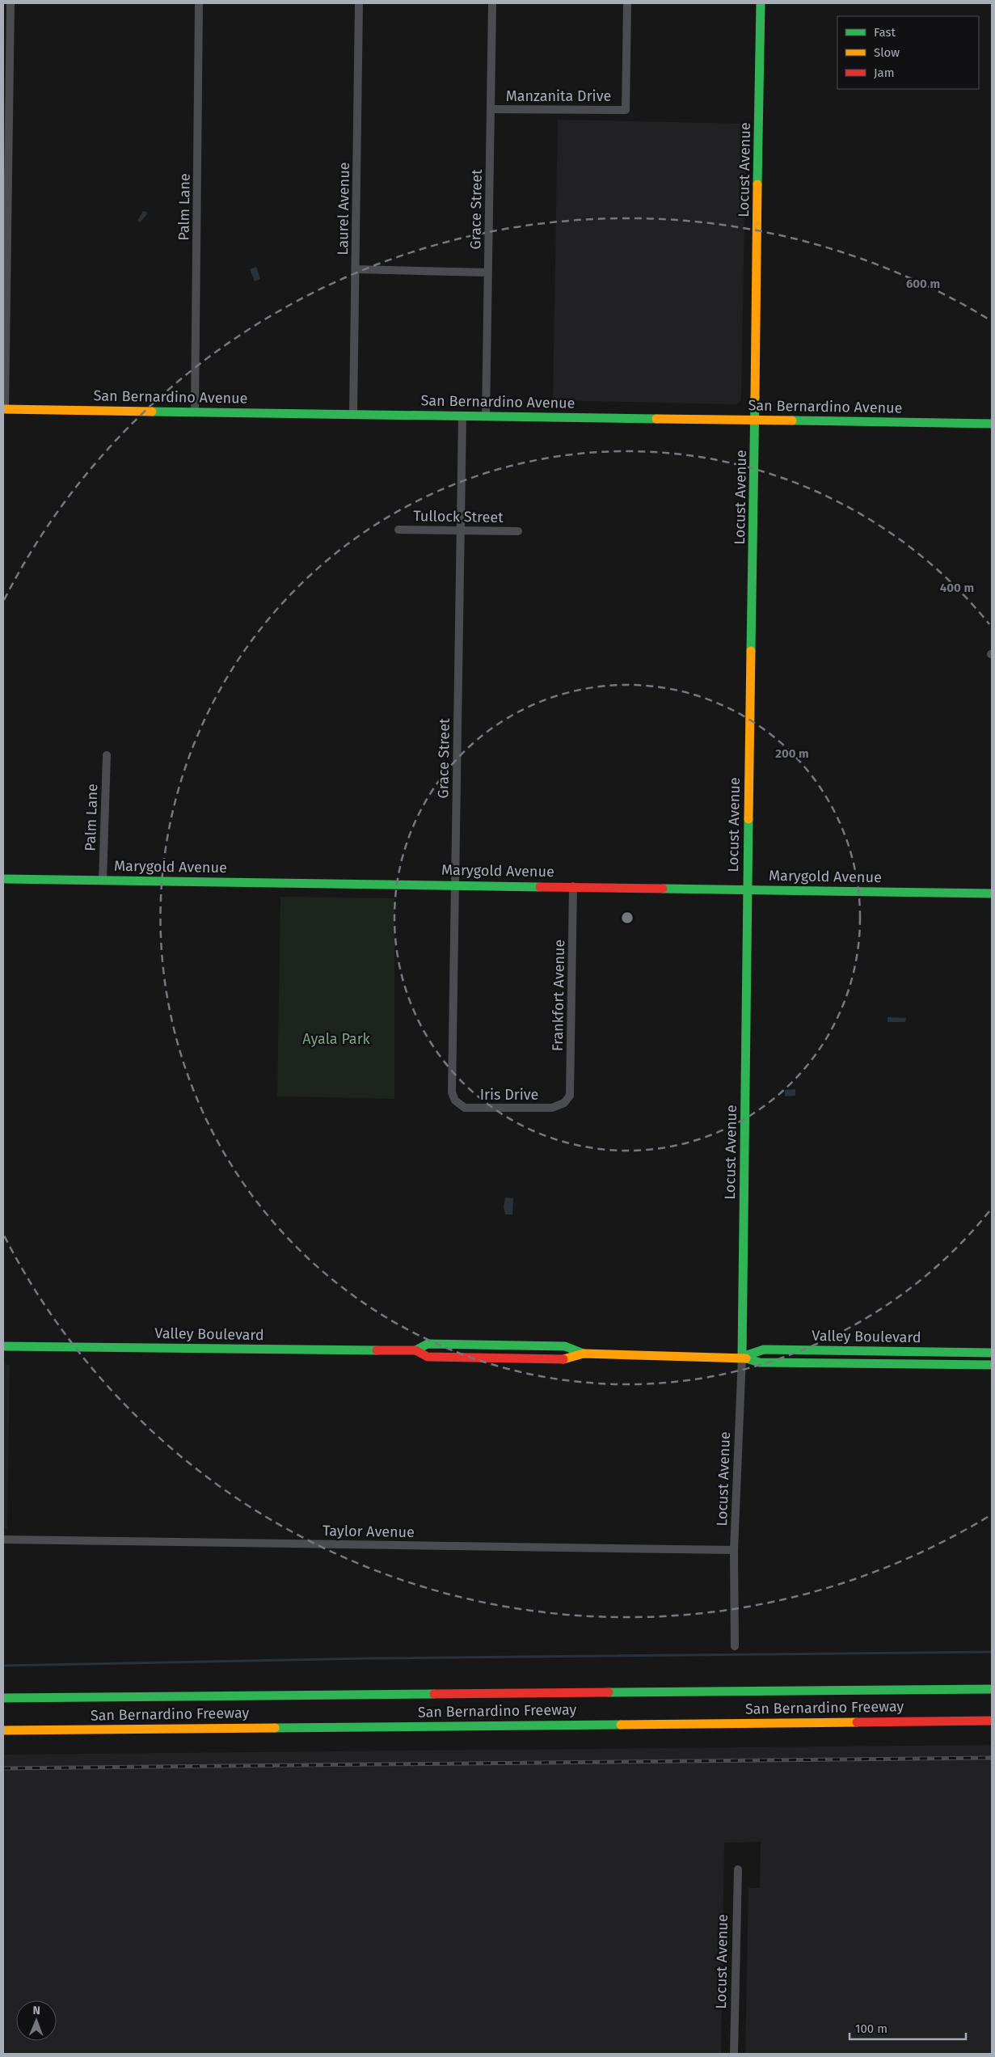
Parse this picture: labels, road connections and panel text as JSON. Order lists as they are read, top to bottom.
{
  "streets": {
    "main road": [
      "Locust Avenue",
      "San Bernardino Avenue",
      "Marygold Avenue",
      "Valley Boulevard",
      "San Bernardino Freeway"
    ],
    "street": [
      "Manzanita Drive",
      "Palm Lane",
      "Laurel Avenue",
      "Grace Street",
      "Tullock Street",
      "Frankfort Avenue",
      "Iris Drive",
      "Taylor Avenue"
    ]
  },
  "crossings": [
    ["Manzanita Drive", "Grace Street"],
    ["Locust Avenue", "San Bernardino Avenue"],
    ["Locust Avenue", "Marygold Avenue"],
    ["Locust Avenue", "Valley Boulevard"],
    ["Locust Avenue", "Taylor Avenue"],
    ["Palm Lane", "San Bernardino Avenue"],
    ["Palm Lane", "Marygold Avenue"],
    ["Laurel Avenue", "San Bernardino Avenue"],
    ["Grace Street", "San Bernardino Avenue"],
    ["Grace Street", "Tullock Street"],
    ["Grace Street", "Marygold Avenue"],
    ["Grace Street", "Iris Drive"],
    ["Marygold Avenue", "Frankfort Avenue"],
    ["Frankfort Avenue", "Iris Drive"]
  ],
  "parks": ["Ayala Park"],
  "legend": ["Fast", "Slow", "Jam"],
  "scale_bar": "100 m",
  "north": "top",
  "rings": ["600 m", "400 m", "200 m"]
}
